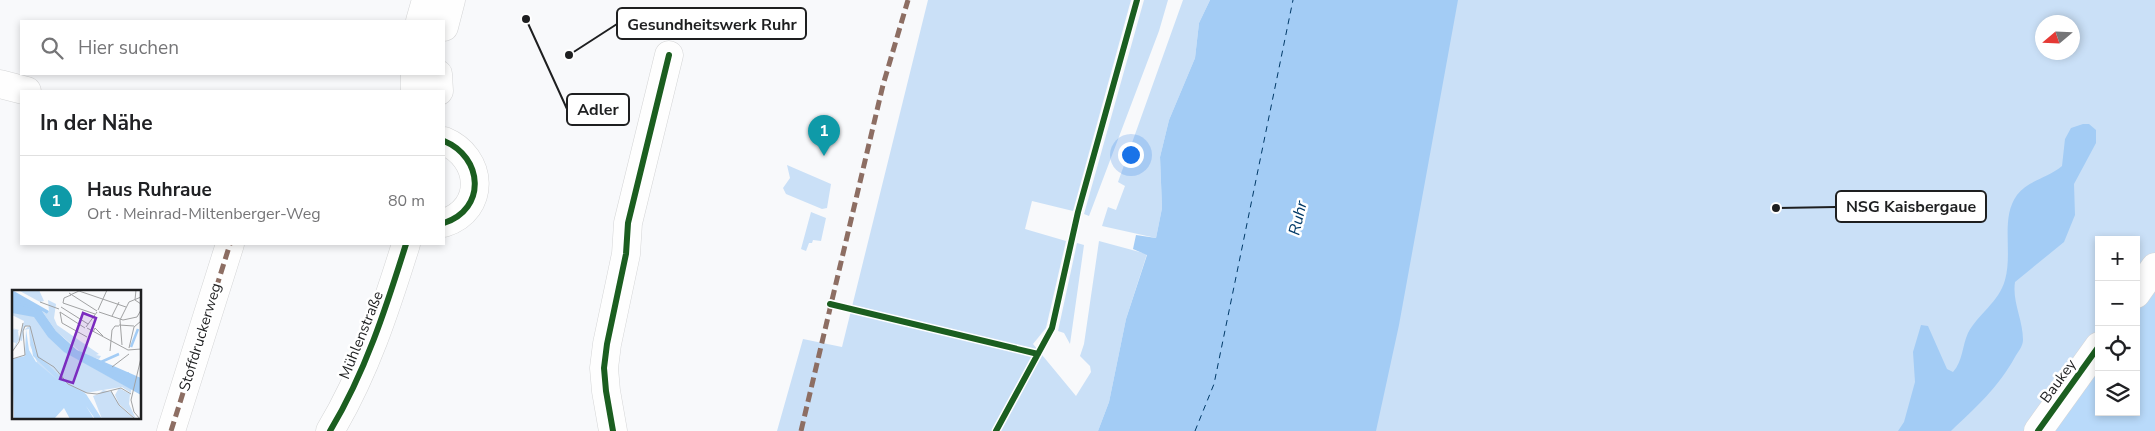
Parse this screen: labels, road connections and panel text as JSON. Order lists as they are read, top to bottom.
{
  "streets": {
    "street": ["Mühlenstraße", "Stoffdruckerweg", "Baukey"]
  },
  "water": ["Ruhr"],
  "places": ["Adler", "Gesundheitswerk Ruhr", "NSG Kaisbergaue"],
  "north": "left",
  "page": {
    "search": "Hier suchen",
    "heading": "In der Nähe",
    "pins": "1",
    "list": [
      {
        "mark": "1",
        "name": "Haus Ruhraue",
        "note": "Ort · Meinrad-Miltenberger-Weg",
        "value": "80 m"
      }
    ],
    "map_buttons": ["+", "−"]
  }
}
